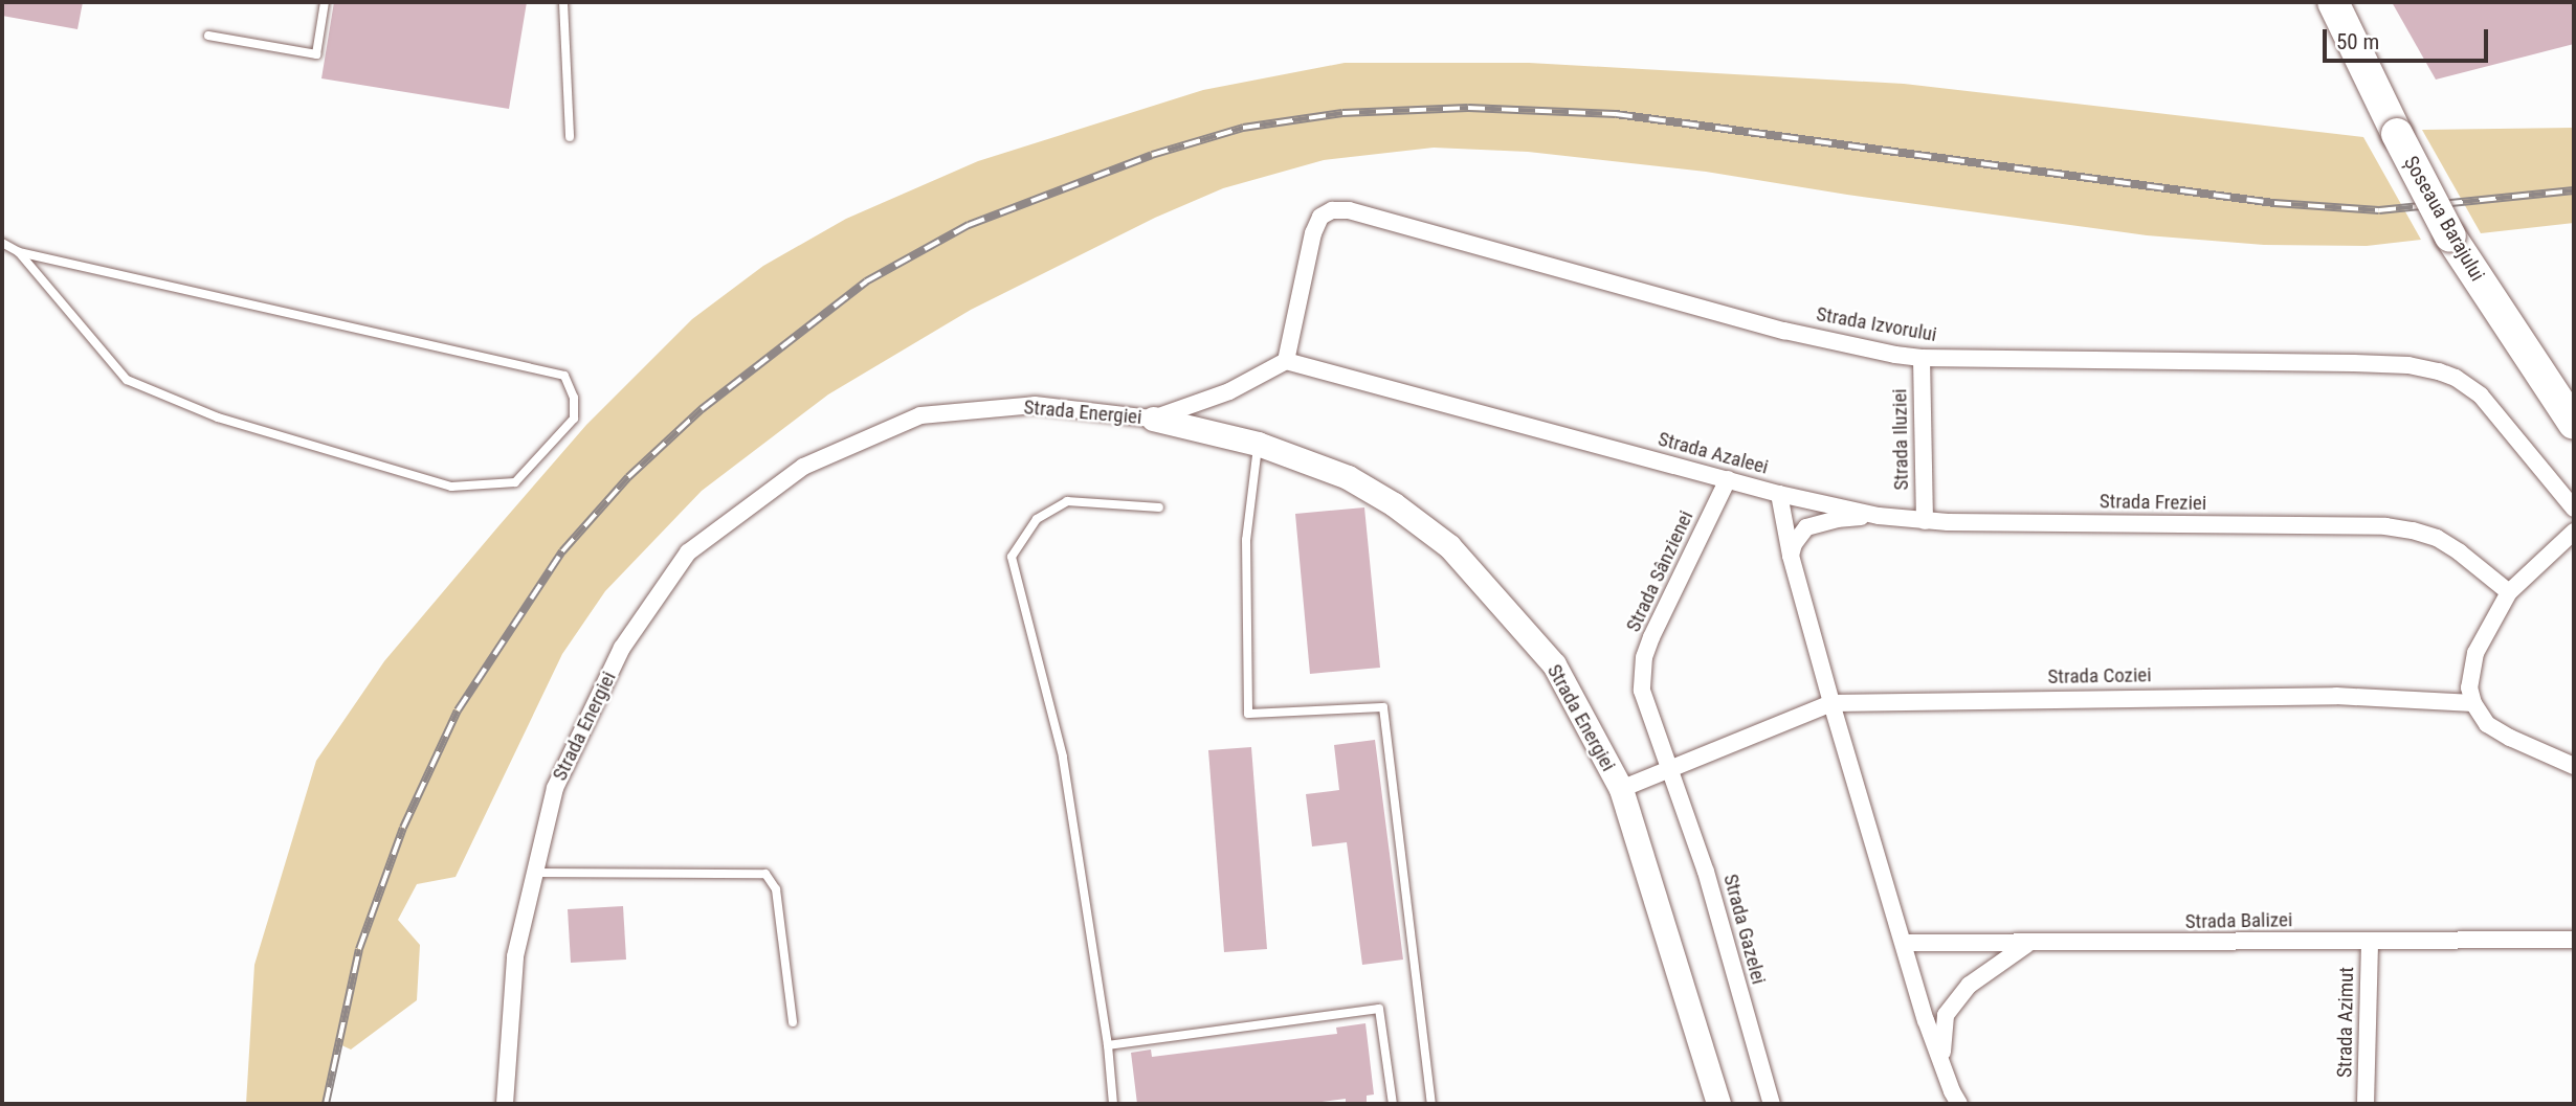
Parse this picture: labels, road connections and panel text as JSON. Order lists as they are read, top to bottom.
{
  "streets": {
    "highway": ["Șoseaua Barajului"],
    "street": [
      "Strada Izvorului",
      "Strada Energiei",
      "Strada Iluziei",
      "Strada Azaleei",
      "Strada Freziei",
      "Strada Sânzienei",
      "Strada Coziei",
      "Strada Balizei",
      "Strada Gazelei",
      "Strada Azimut"
    ]
  },
  "crossings": [
    ["Strada Izvorului", "Strada Iluziei"],
    ["Strada Izvorului", "Strada Azaleei"],
    ["Strada Energiei", "Strada Coziei"],
    ["Strada Iluziei", "Strada Freziei"],
    ["Strada Azaleei", "Strada Freziei"],
    ["Strada Azaleei", "Strada Sânzienei"],
    ["Strada Azaleei", "Strada Coziei"],
    ["Strada Azaleei", "Strada Balizei"],
    ["Strada Sânzienei", "Strada Coziei"],
    ["Strada Sânzienei", "Strada Gazelei"],
    ["Strada Coziei", "Strada Gazelei"],
    ["Strada Balizei", "Strada Azimut"]
  ],
  "scale_bar": "50 m"
}
